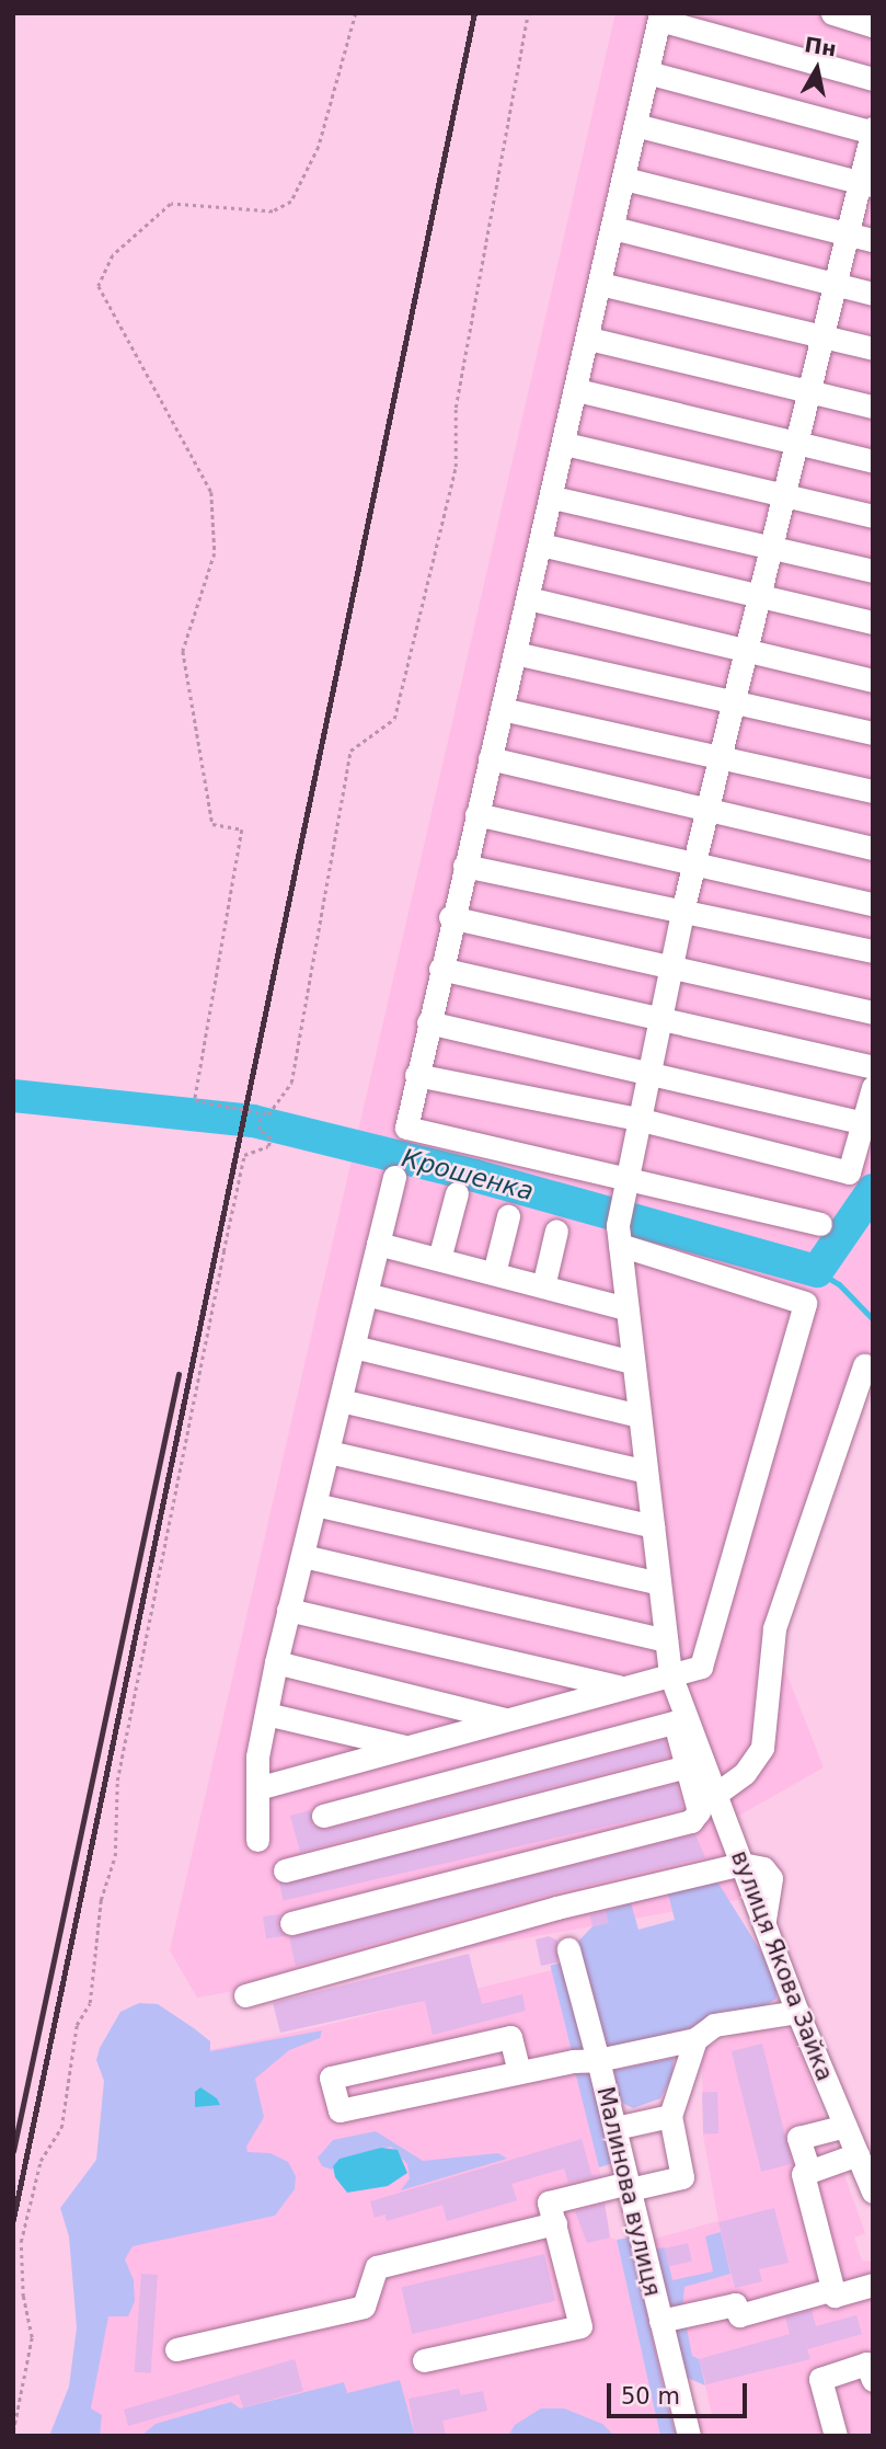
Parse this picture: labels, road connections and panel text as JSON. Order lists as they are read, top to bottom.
{
  "streets": {
    "street": ["вулиця Якова Зайка", "Малинова вулиця"]
  },
  "crossings": [
    ["вулиця Якова Зайка", "Малинова вулиця"]
  ],
  "water": ["Крошенка"],
  "scale_bar": "50 m",
  "north": "top"
}
